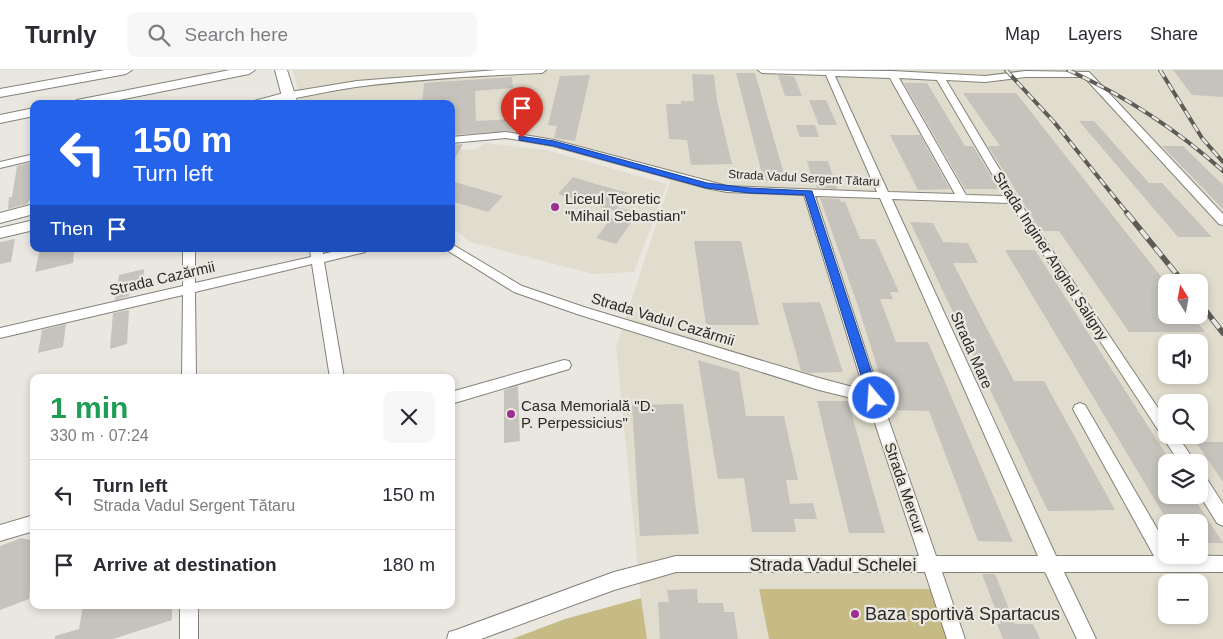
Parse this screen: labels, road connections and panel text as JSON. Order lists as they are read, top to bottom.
{
  "streets": {
    "street": [
      "Strada Vadul Sergent Tătaru",
      "Strada Inginer Anghel Saligny",
      "Strada Cazărmii",
      "Strada Vadul Cazărmii",
      "Strada Mare",
      "Strada Mercur",
      "Strada Vadul Schelei"
    ]
  },
  "crossings": [
    ["Strada Vadul Sergent Tătaru", "Strada Inginer Anghel Saligny"],
    ["Strada Vadul Sergent Tătaru", "Strada Mare"],
    ["Strada Vadul Sergent Tătaru", "Strada Mercur"],
    ["Strada Vadul Cazărmii", "Strada Mercur"],
    ["Strada Mare", "Strada Vadul Schelei"],
    ["Strada Mercur", "Strada Vadul Schelei"]
  ],
  "places": ["Liceul Teoretic \"Mihail Sebastian\"", "Casa Memorială \"D. P. Perpessicius\"", "Baza sportivă Spartacus"],
  "north": "top",
  "page": {
    "header": "Turnly",
    "search": "Search here",
    "nav": ["Map", "Layers", "Share"],
    "turn": ["150 m", "Turn left"],
    "then": "Then",
    "map_buttons": ["+", "−"],
    "heading": ["1 min", "330 m · 07:24"],
    "list": [
      {
        "name": "Turn left",
        "note": "Strada Vadul Sergent Tătaru",
        "value": "150 m"
      },
      {
        "name": "Arrive at destination",
        "value": "180 m"
      }
    ]
  }
}
